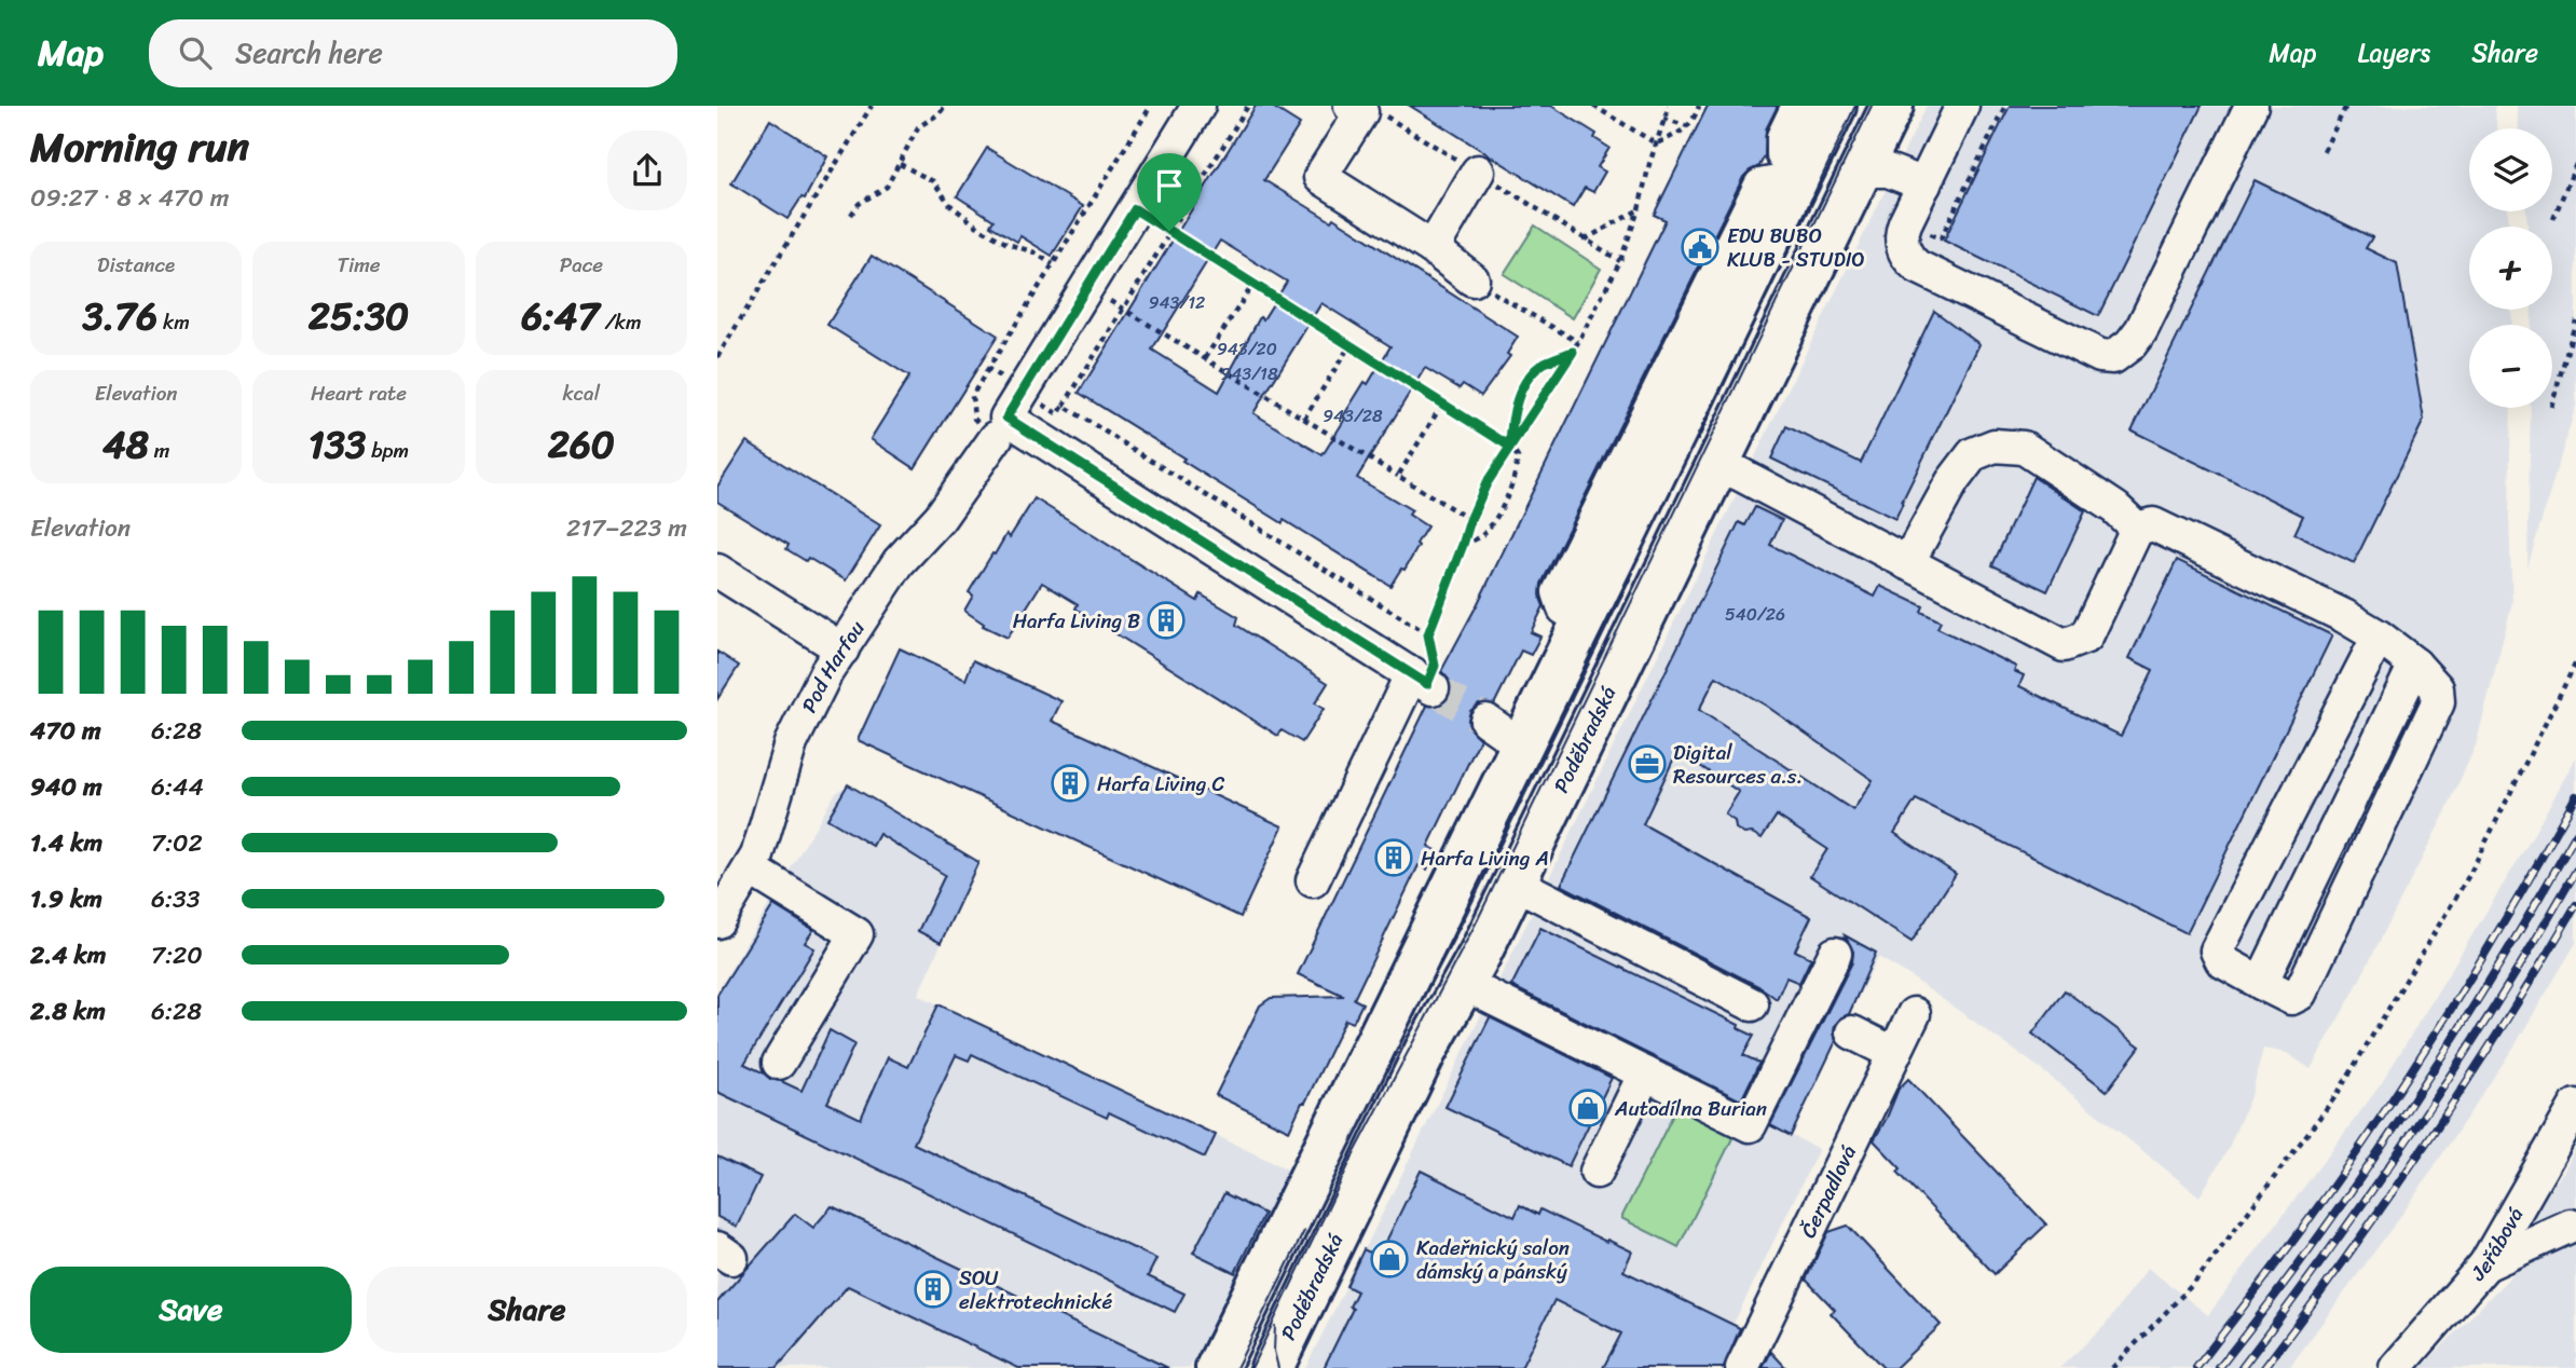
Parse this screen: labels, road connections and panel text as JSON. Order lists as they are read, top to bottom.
{
  "streets": {
    "main road": ["Poděbradská"],
    "street": ["Pod Harfou", "Čerpadlová", "Jeřábová"]
  },
  "places": {
    "public building": ["EDU BUBO KLUB - STUDIO"],
    "building": [
      "Harfa Living B",
      "Harfa Living C",
      "Harfa Living A",
      "SOU elektrotechnické"
    ],
    "office": ["Digital Resources a.s."],
    "shop": ["Autodílna Burian", "Kadeřnický salon dámský a pánský"]
  },
  "house_numbers": [
    "943/12",
    "943/20",
    "943/18",
    "943/28",
    "540/26"
  ],
  "page": {
    "header": "Map",
    "search": "Search here",
    "nav": ["Map", "Layers", "Share"],
    "heading": ["Morning run", "09:27 · 8 × 470 m"],
    "map_buttons": ["+", "−"],
    "stats": [
      ["Distance", "3.76 km"],
      ["Time", "25:30"],
      ["Pace", "6:47 /km"],
      ["Elevation", "48 m"],
      ["Heart rate", "133 bpm"],
      ["kcal", "260"]
    ],
    "chart": ["Elevation", "217–223 m"],
    "list": [
      {
        "name": "470 m",
        "note": "6:28"
      },
      {
        "name": "940 m",
        "note": "6:44"
      },
      {
        "name": "1.4 km",
        "note": "7:02"
      },
      {
        "name": "1.9 km",
        "note": "6:33"
      },
      {
        "name": "2.4 km",
        "note": "7:20"
      },
      {
        "name": "2.8 km",
        "note": "6:28"
      }
    ],
    "buttons": ["Save", "Share"]
  }
}
